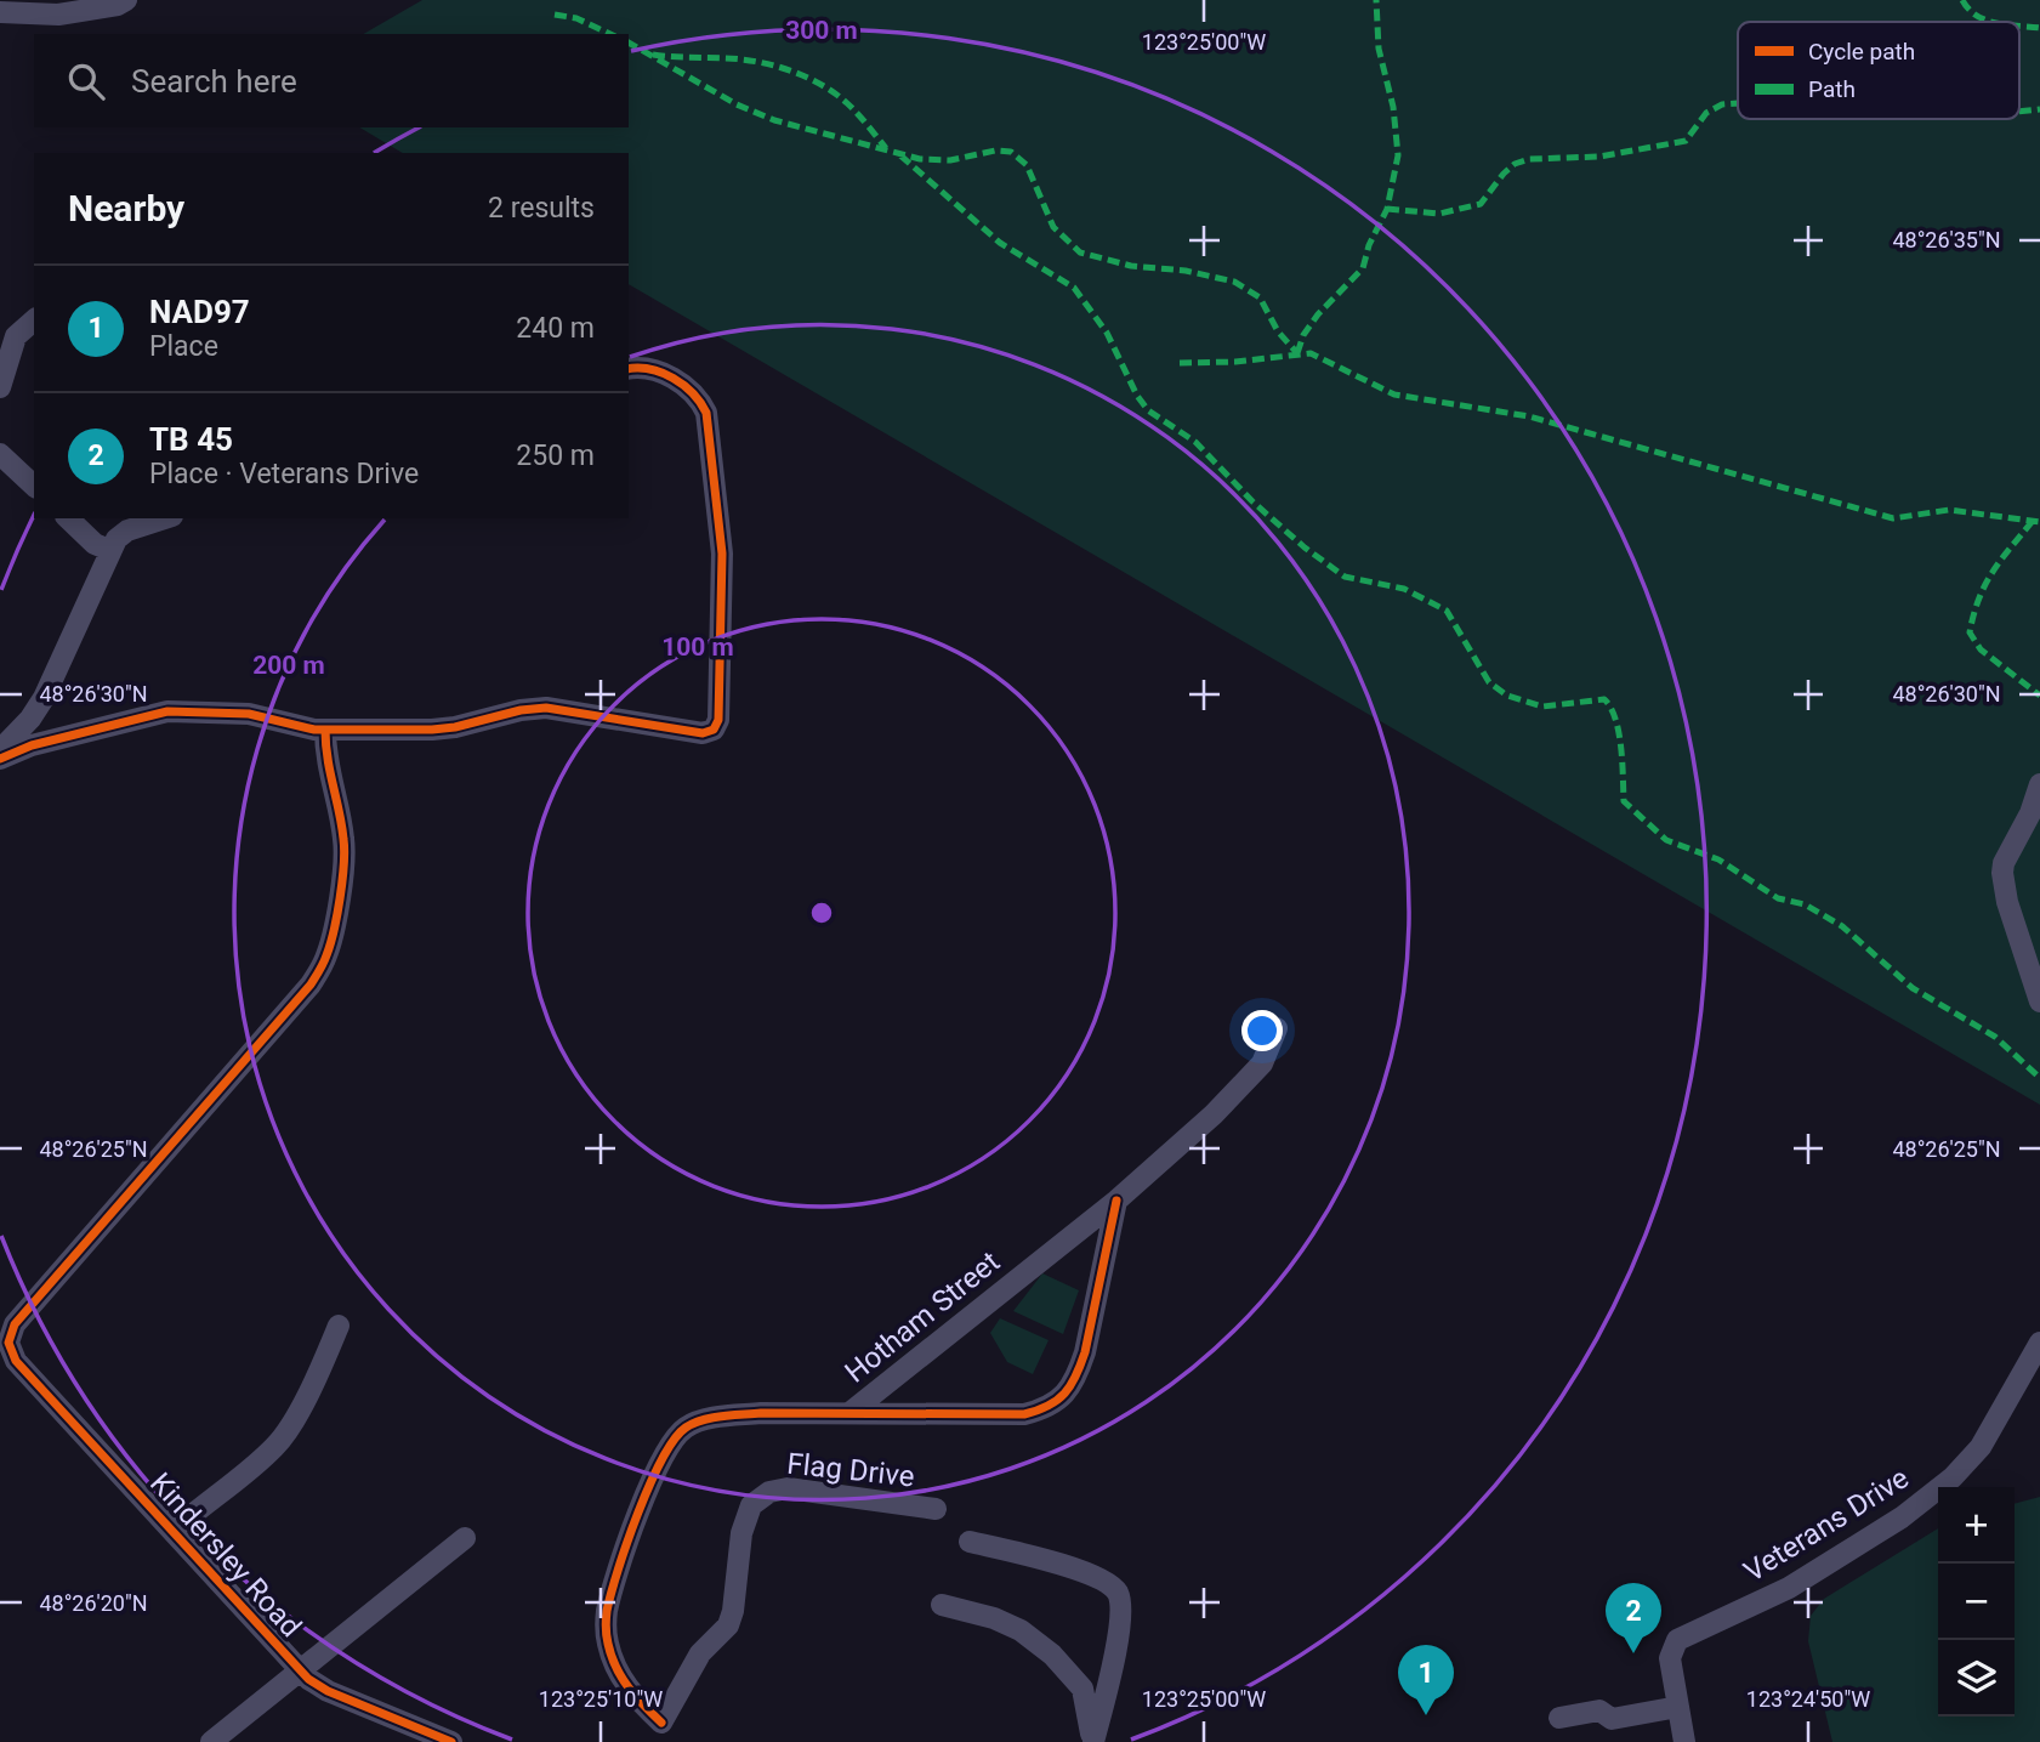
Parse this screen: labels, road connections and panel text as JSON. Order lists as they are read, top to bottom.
{
  "streets": {
    "street": [
      "Hotham Street",
      "Flag Drive",
      "Veterans Drive",
      "Kindersley Road"
    ]
  },
  "crossings": [
    ["Hotham Street", "Flag Drive"]
  ],
  "legend": ["Cycle path", "Path"],
  "page": {
    "search": "Search here",
    "heading": ["Nearby", "2 results"],
    "list": [
      {
        "mark": "1",
        "name": "NAD97",
        "note": "Place",
        "value": "240 m"
      },
      {
        "mark": "2",
        "name": "TB 45",
        "note": "Place · Veterans Drive",
        "value": "250 m"
      }
    ],
    "map_buttons": ["+", "−"],
    "pins": ["2", "1"]
  },
  "coordinates": [
    "123°25'00\"W",
    "48°26'35\"N",
    "48°26'30\"N",
    "48°26'25\"N",
    "48°26'20\"N",
    "123°25'10\"W",
    "123°24'50\"W"
  ],
  "rings": ["300 m", "100 m", "200 m"]
}
